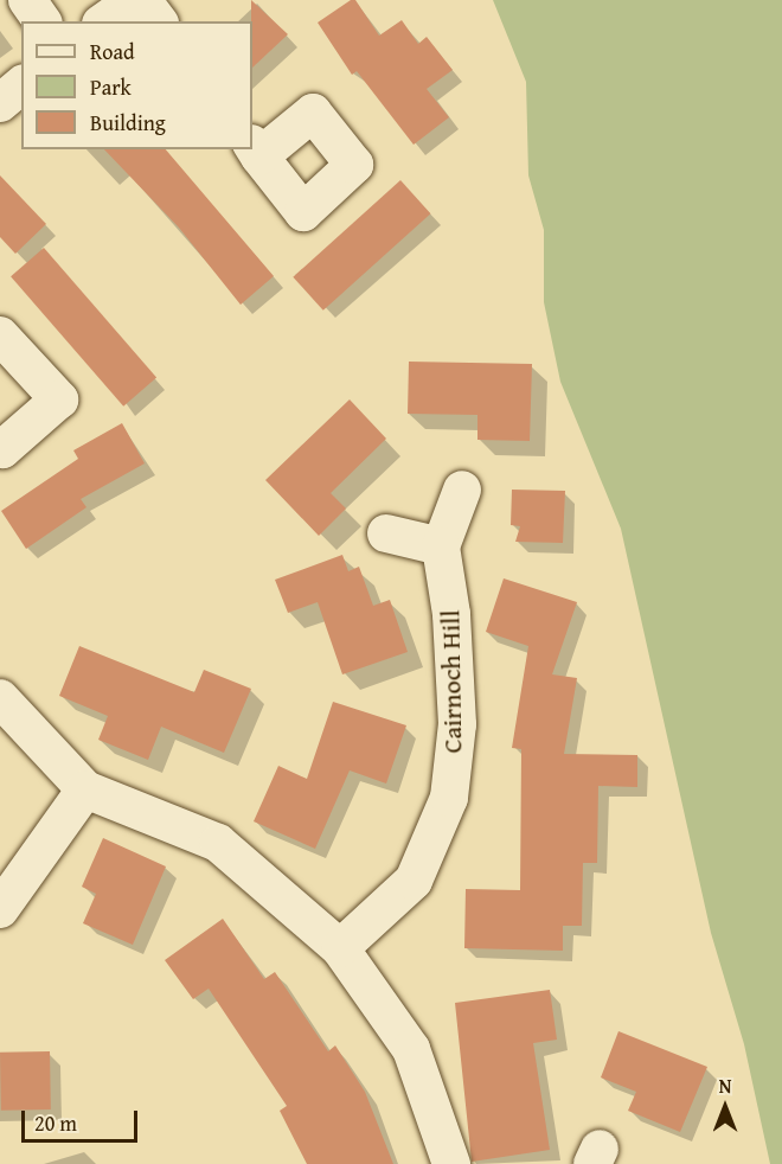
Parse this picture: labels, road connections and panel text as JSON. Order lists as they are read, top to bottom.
{
  "streets": {
    "street": ["Cairnoch Hill"]
  },
  "legend": ["Road", "Park", "Building"],
  "scale_bar": "20 m",
  "north": "top"
}
